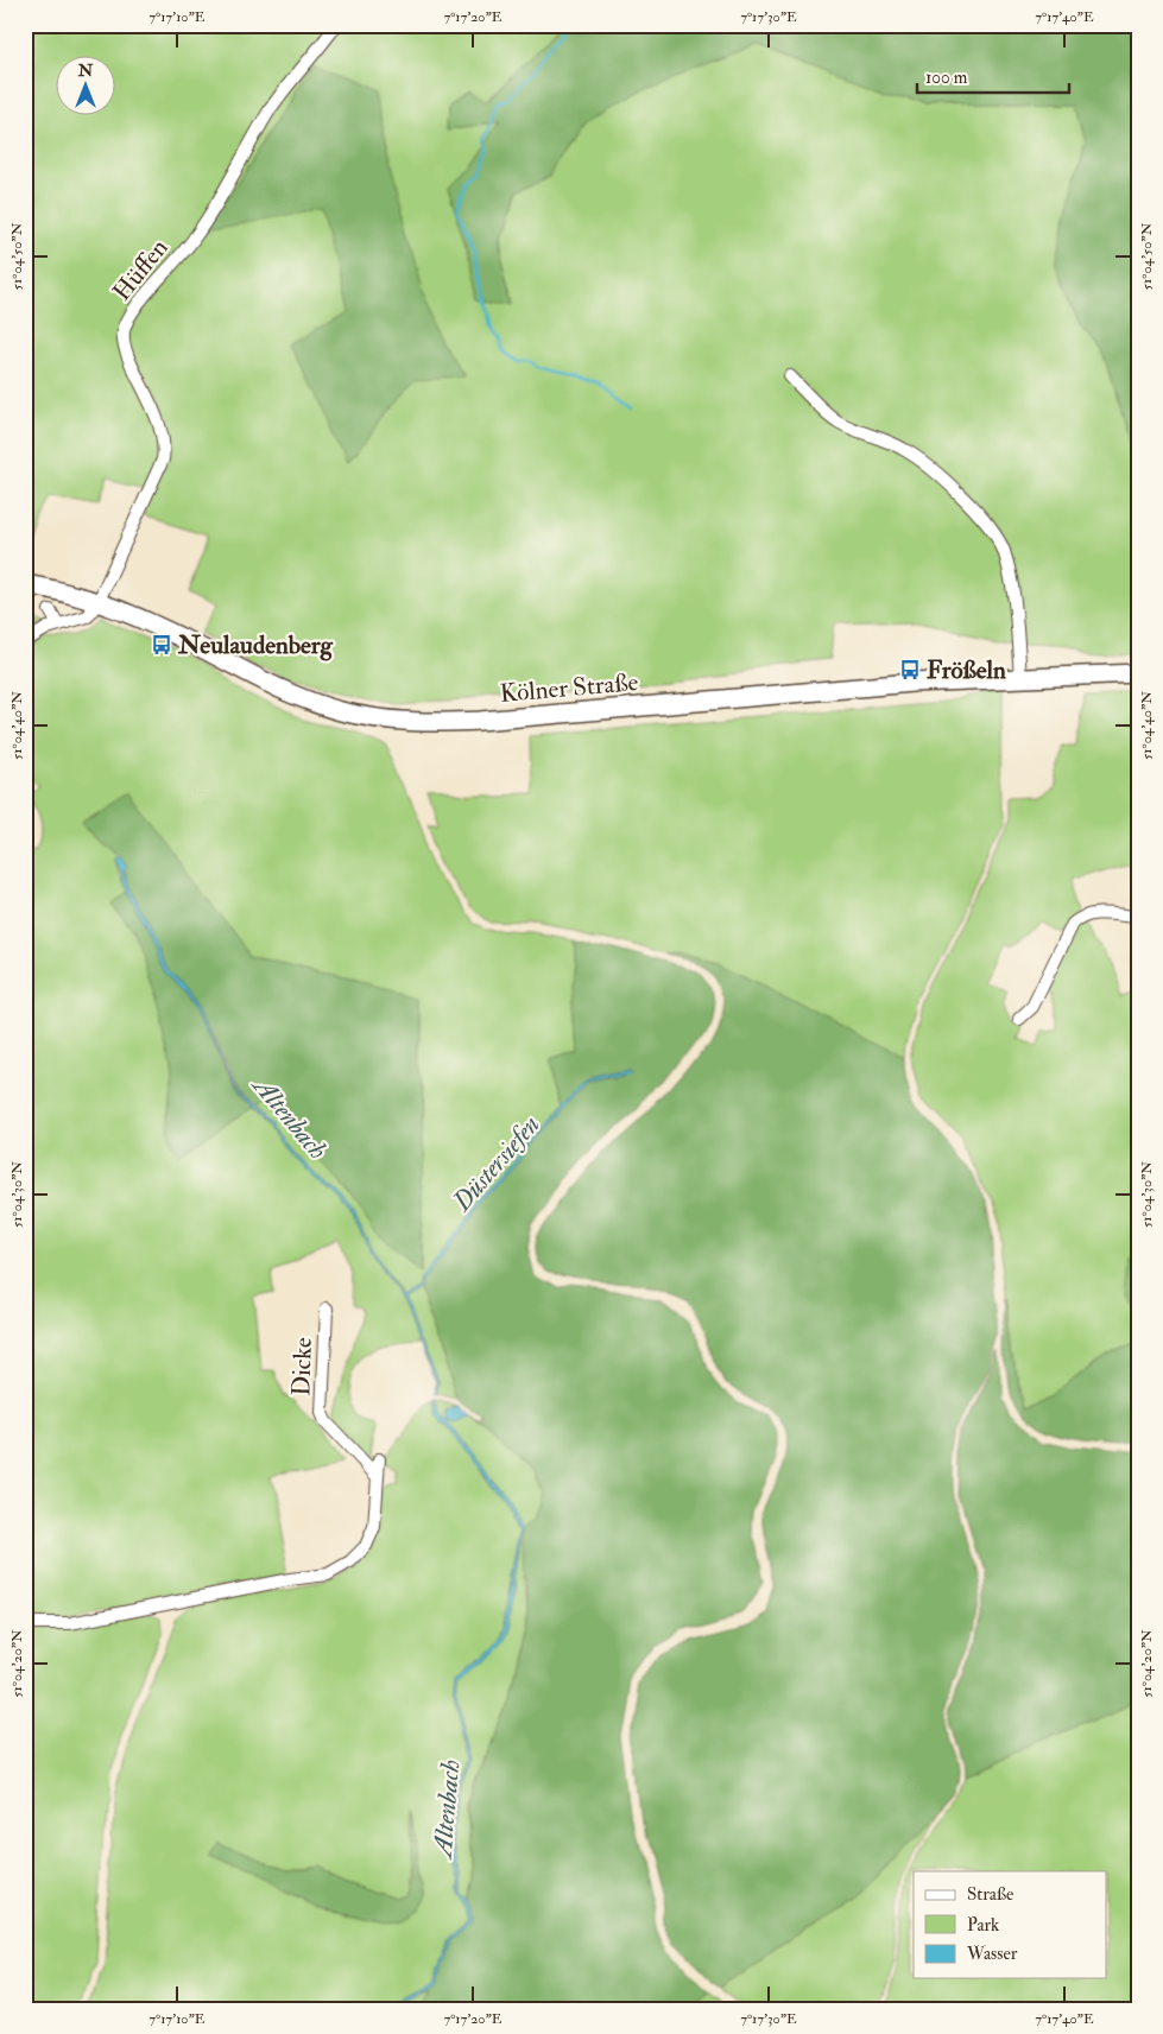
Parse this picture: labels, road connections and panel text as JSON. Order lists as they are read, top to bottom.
{
  "streets": {
    "main road": ["Kölner Straße"],
    "street": ["Hüffen", "Dicke"]
  },
  "crossings": [
    ["Hüffen", "Kölner Straße"]
  ],
  "water": ["Altenbach", "Düstersiefen"],
  "places": {
    "bus stop": ["Neulaudenberg", "Frößeln"]
  },
  "legend": ["Straße", "Park", "Wasser"],
  "scale_bar": "100 m",
  "north": "top",
  "coordinates": [
    "7°17'10\"E",
    "7°17'20\"E",
    "7°17'30\"E",
    "7°17'40\"E",
    "51°04'50\"N",
    "51°04'40\"N",
    "51°04'30\"N",
    "51°04'20\"N"
  ]
}
